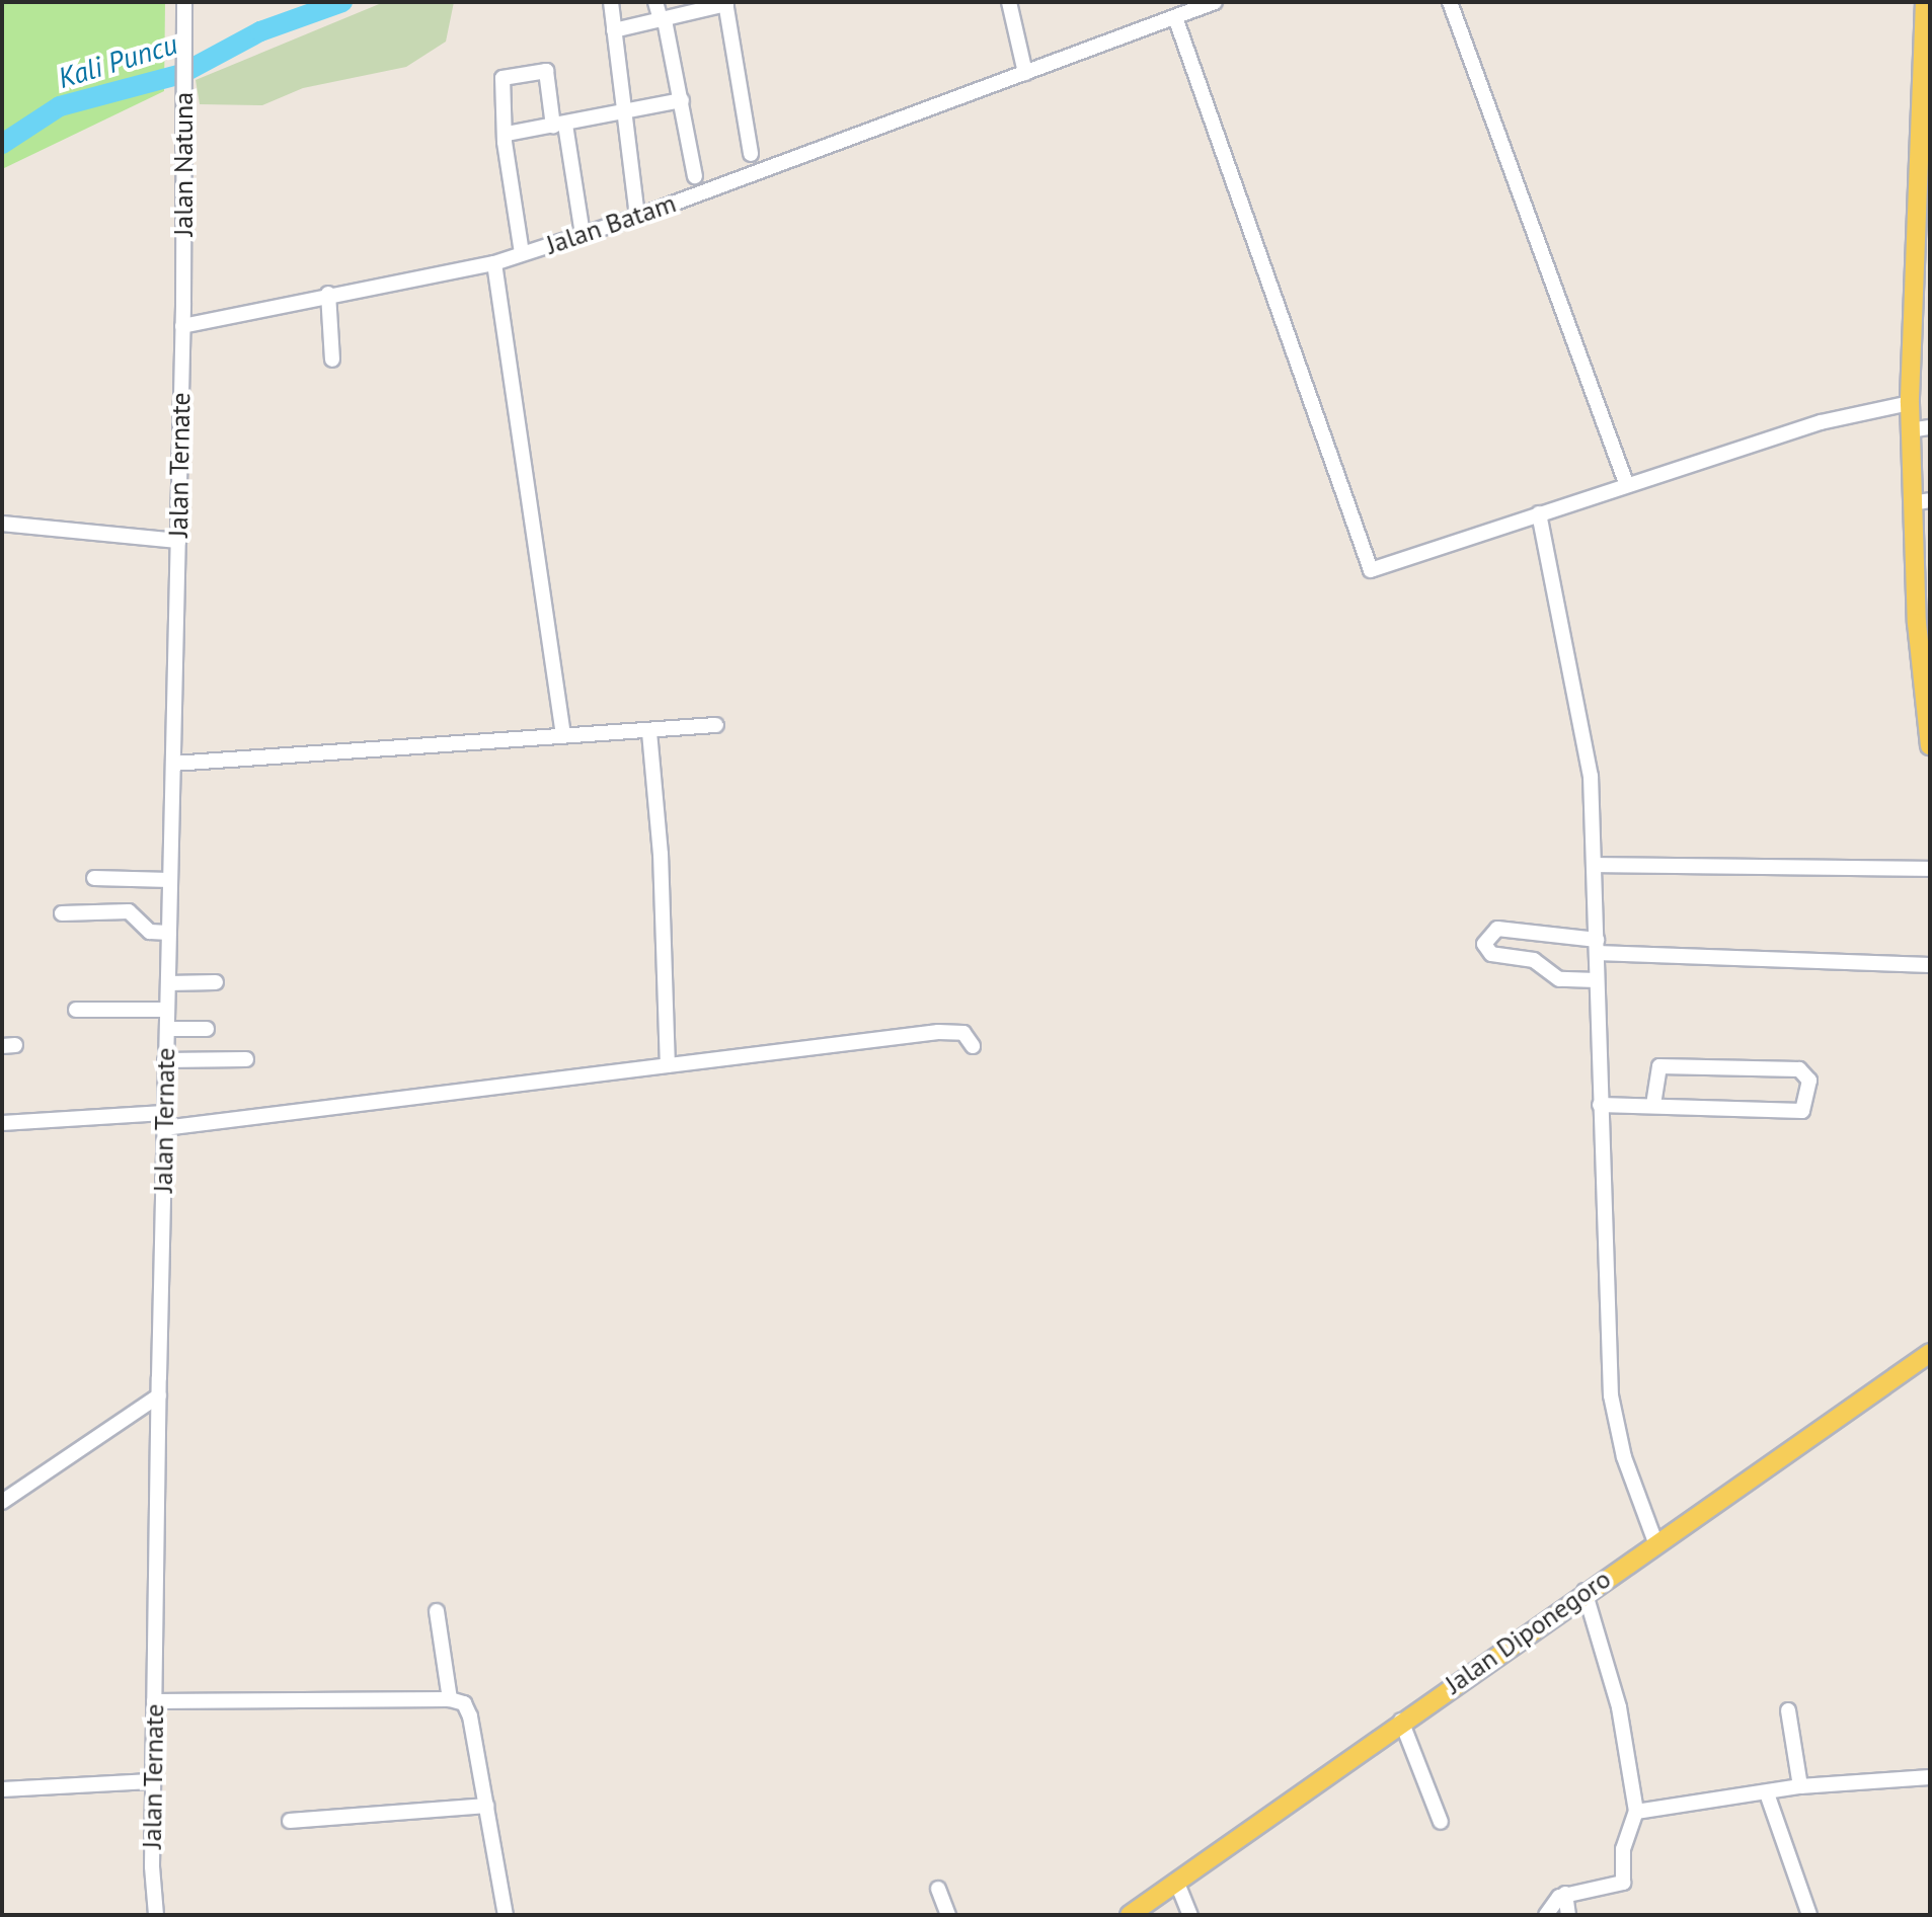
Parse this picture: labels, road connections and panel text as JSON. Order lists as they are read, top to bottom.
{
  "streets": {
    "main road": ["Jalan Diponegoro"],
    "street": ["Jalan Natuna", "Jalan Batam", "Jalan Ternate"]
  },
  "crossings": [
    ["Jalan Natuna", "Jalan Batam"],
    ["Jalan Natuna", "Jalan Ternate"],
    ["Jalan Batam", "Jalan Ternate"]
  ],
  "water": ["Kali Puncu"]
}
